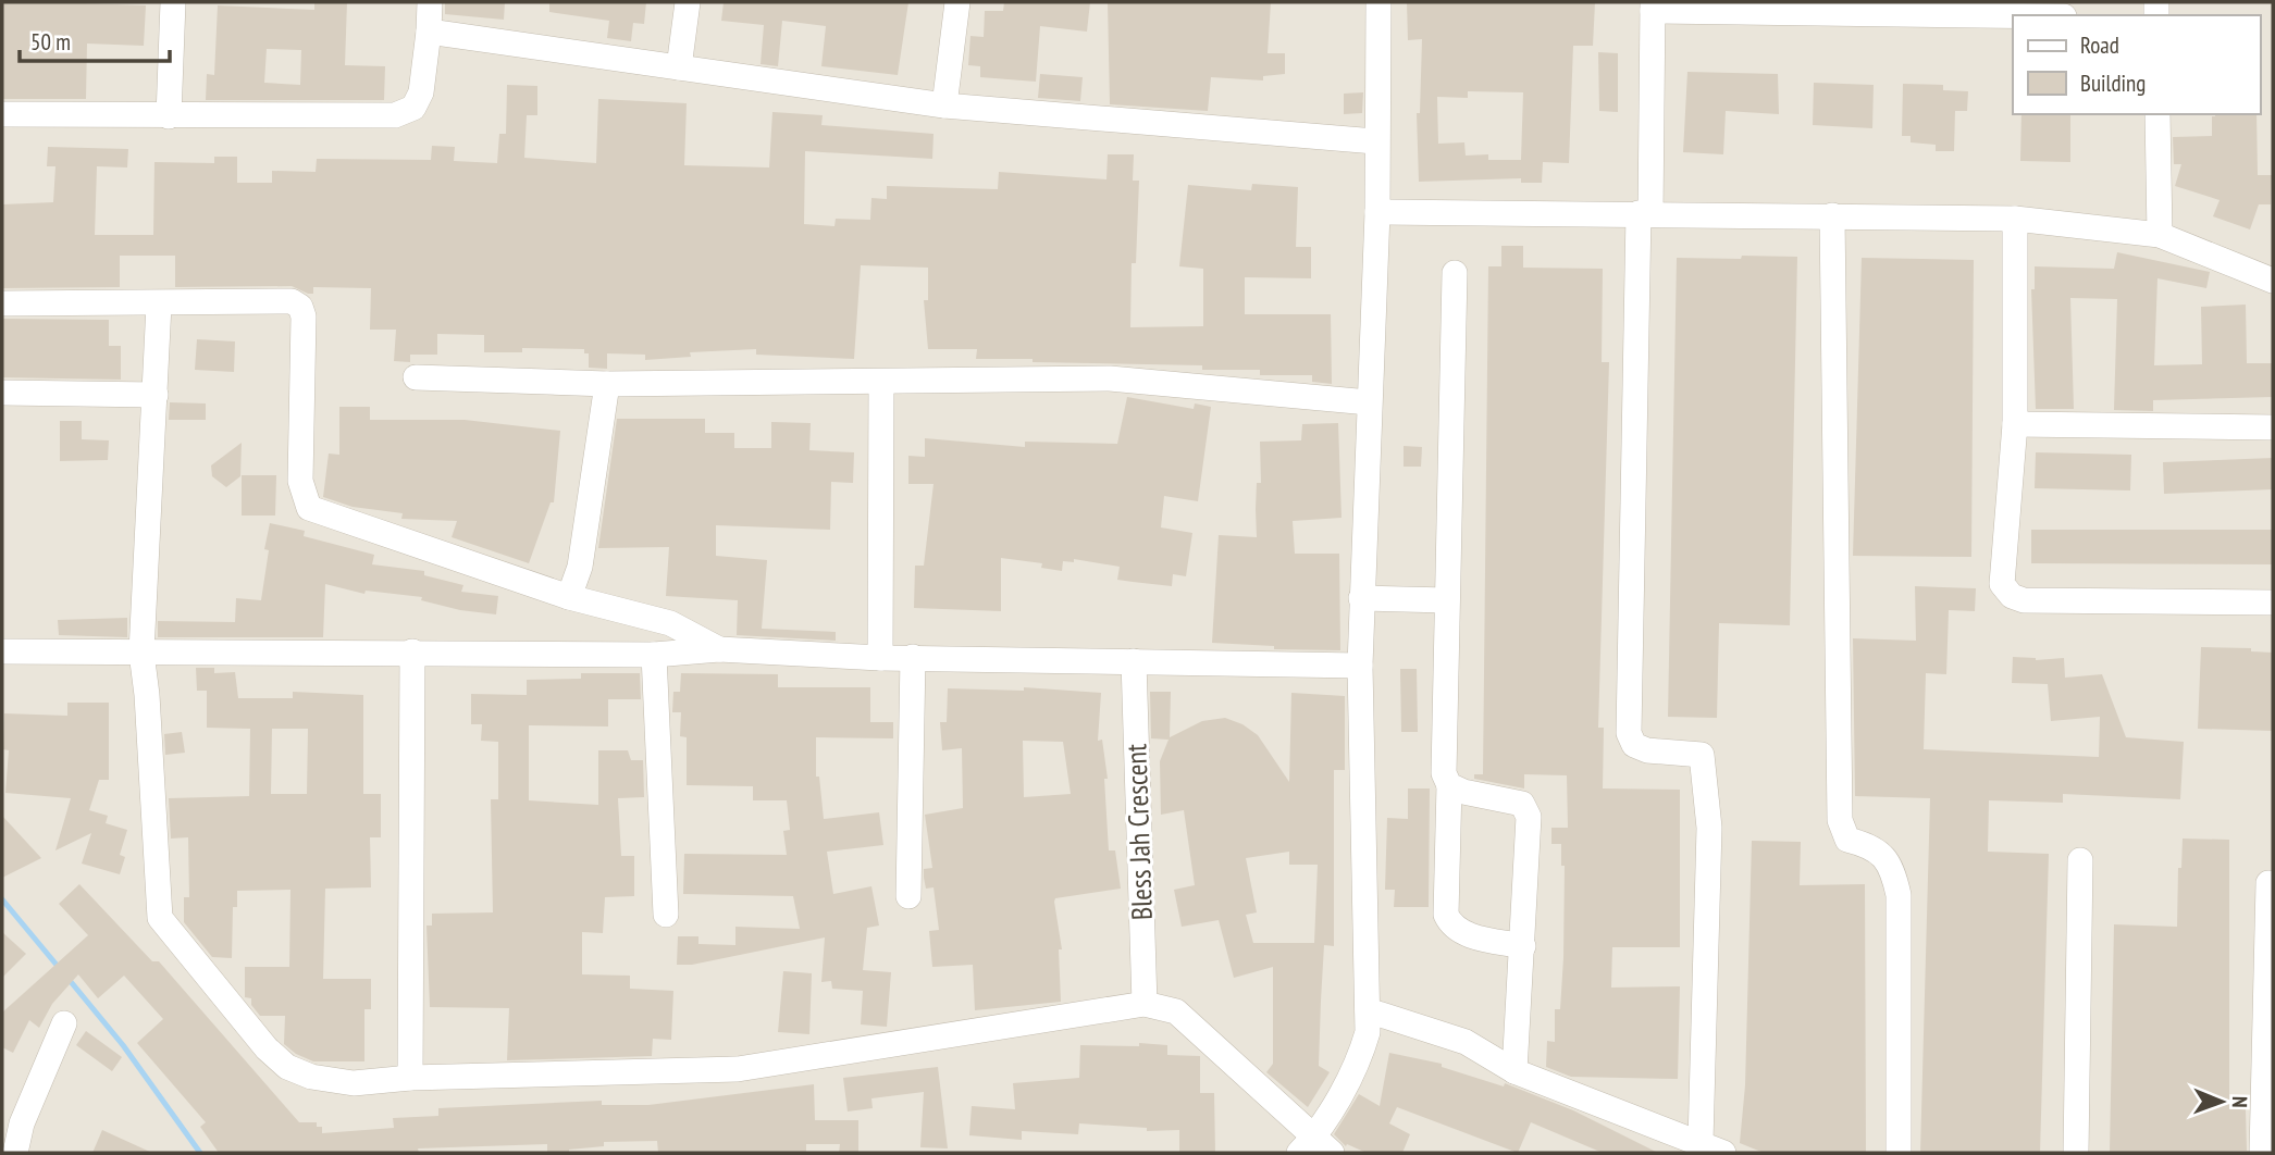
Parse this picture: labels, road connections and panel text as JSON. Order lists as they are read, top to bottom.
{
  "streets": {
    "street": ["Bless Jah Crescent"]
  },
  "legend": ["Road", "Building"],
  "scale_bar": "50 m",
  "north": "right"
}
